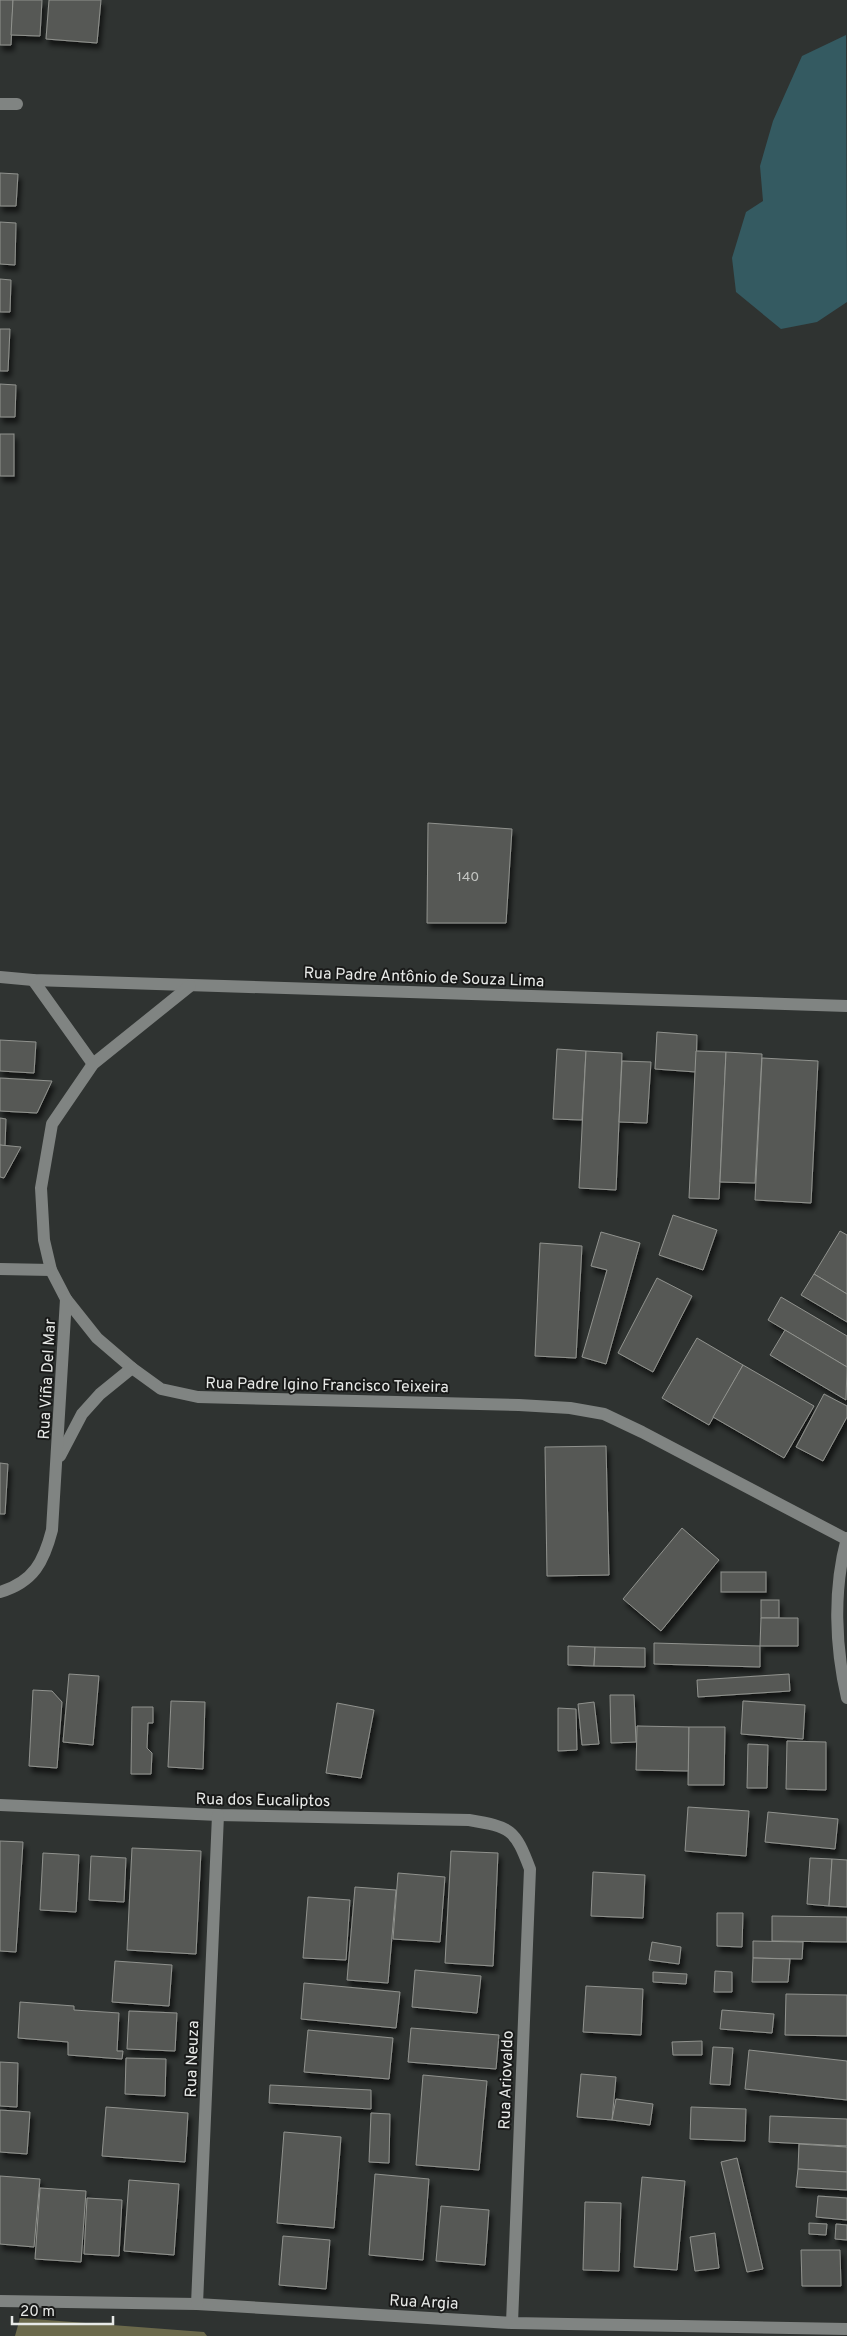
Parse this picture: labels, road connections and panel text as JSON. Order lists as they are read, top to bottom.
{
  "streets": {
    "street": [
      "Rua Padre Antônio de Souza Lima",
      "Rua Viña Del Mar",
      "Rua Padre Igino Francisco Teixeira",
      "Rua dos Eucaliptos",
      "Rua Neuza",
      "Rua Ariovaldo",
      "Rua Argia"
    ]
  },
  "crossings": [
    ["Rua Padre Antônio de Souza Lima", "Rua Padre Igino Francisco Teixeira"],
    ["Rua Viña Del Mar", "Rua Padre Igino Francisco Teixeira"],
    ["Rua dos Eucaliptos", "Rua Neuza"],
    ["Rua dos Eucaliptos", "Rua Ariovaldo"],
    ["Rua Neuza", "Rua Argia"],
    ["Rua Ariovaldo", "Rua Argia"]
  ],
  "house_numbers": ["140"],
  "scale_bar": "20 m"
}
